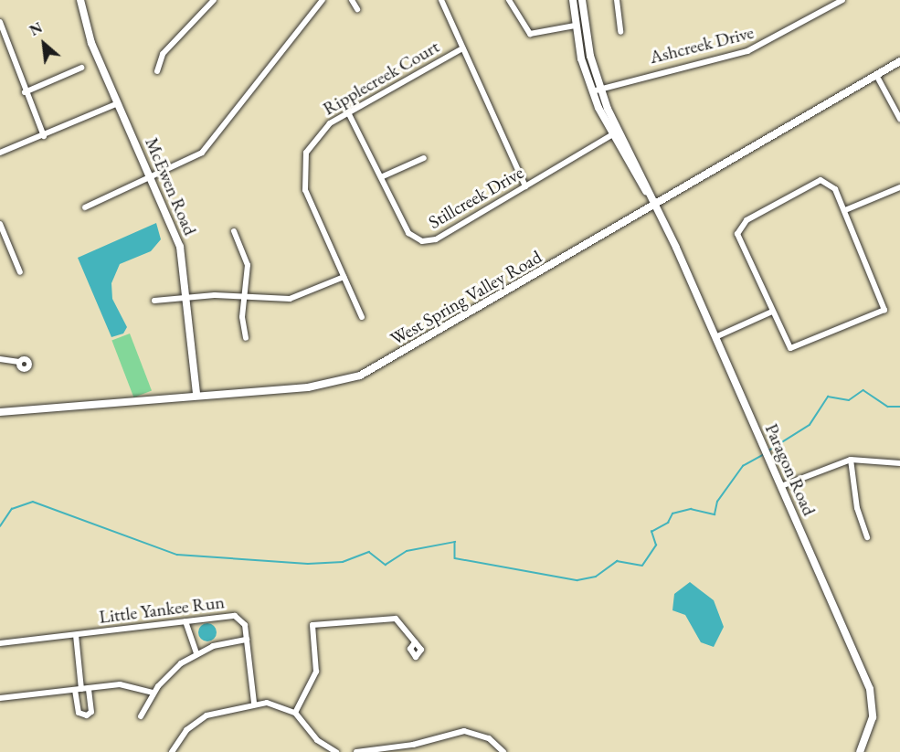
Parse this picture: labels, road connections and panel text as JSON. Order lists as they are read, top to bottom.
{
  "streets": {
    "street": [
      "Ashcreek Drive",
      "Ripplecreek Court",
      "McEwen Road",
      "Stillcreek Drive",
      "West Spring Valley Road",
      "Paragon Road",
      "Little Yankee Run"
    ]
  },
  "crossings": [
    ["Ashcreek Drive", "Paragon Road"],
    ["Ripplecreek Court", "Stillcreek Drive"],
    ["McEwen Road", "West Spring Valley Road"],
    ["Stillcreek Drive", "Paragon Road"],
    ["West Spring Valley Road", "Paragon Road"]
  ],
  "north": "top left"
}
